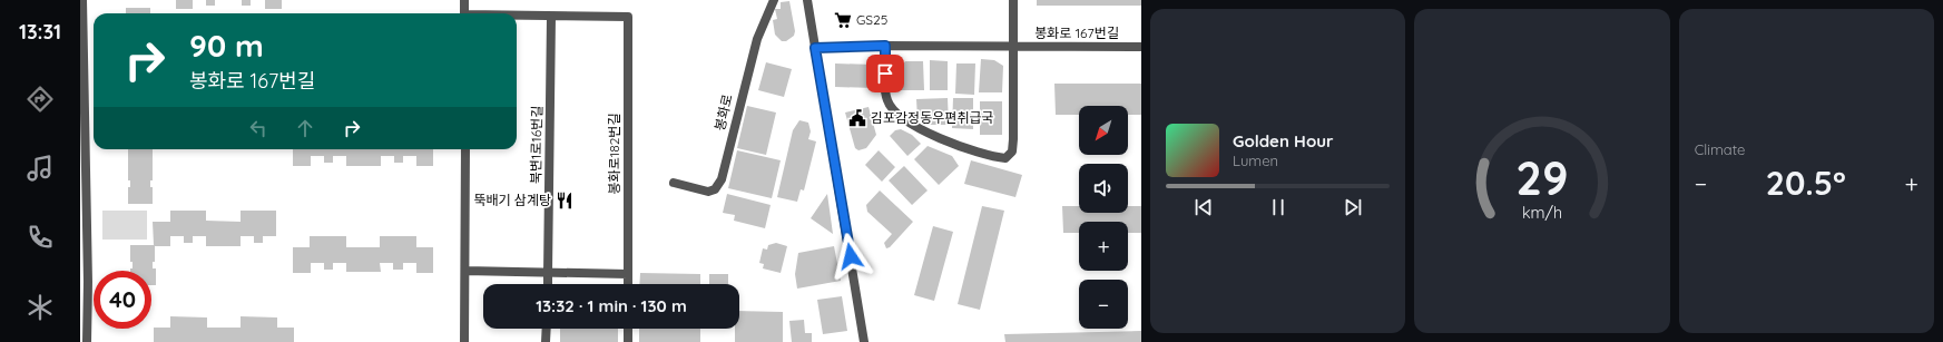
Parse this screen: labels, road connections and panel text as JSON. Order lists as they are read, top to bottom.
{
  "streets": {
    "street": [
      "봉화로 167번길",
      "봉화로",
      "북변1로16번길",
      "봉화로182번길"
    ]
  },
  "crossings": [
    ["북변1로16번길", "봉화로182번길"]
  ],
  "places": {
    "supermarket": ["GS25"],
    "public building": ["김포감정동우편취급국"],
    "restaurant": ["뚝배기 삼계탕"]
  },
  "north": "bottom left",
  "page": {
    "tabs": "13:31",
    "tile": "Climate",
    "turn": ["90 m", "봉화로 167번길"],
    "map_buttons": ["+", "−"],
    "song": ["Golden Hour", "Lumen"],
    "heat": ["−", "20.5°", "+"],
    "limit": "40",
    "trip": "13:32 · 1 min · 130 m",
    "gauge": ["29", "km/h"]
  }
}
